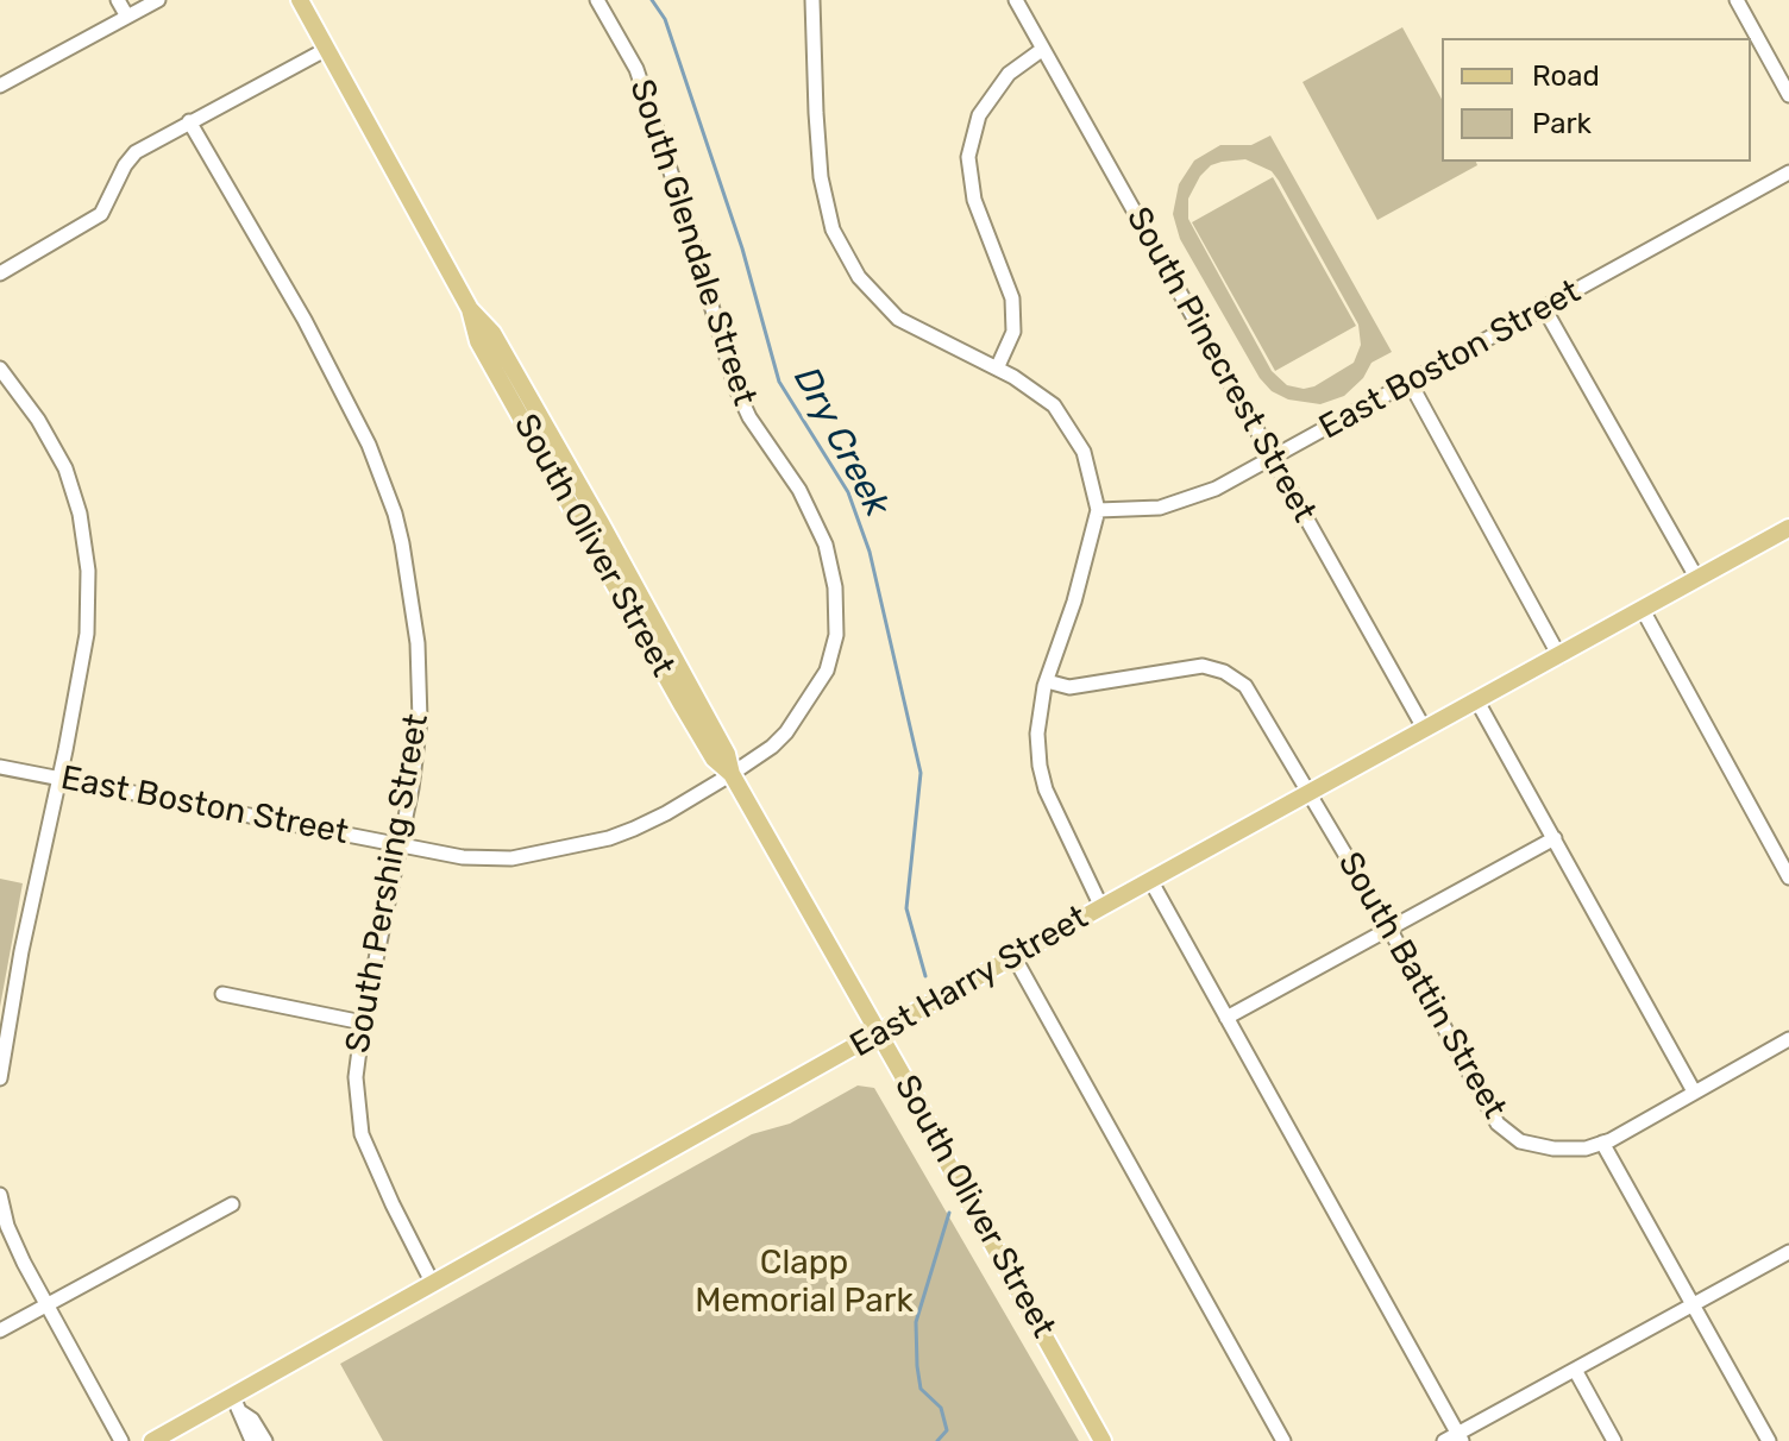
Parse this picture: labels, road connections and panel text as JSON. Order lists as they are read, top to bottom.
{
  "streets": {
    "main road": ["South Oliver Street", "East Harry Street"],
    "street": [
      "South Glendale Street",
      "East Boston Street",
      "South Pinecrest Street",
      "South Pershing Street",
      "South Battin Street"
    ]
  },
  "crossings": [
    ["South Glendale Street", "East Boston Street"],
    ["South Glendale Street", "South Oliver Street"],
    ["East Boston Street", "South Pinecrest Street"],
    ["East Boston Street", "South Oliver Street"],
    ["East Boston Street", "South Pershing Street"],
    ["South Pinecrest Street", "East Harry Street"],
    ["South Oliver Street", "East Harry Street"],
    ["South Pershing Street", "East Harry Street"],
    ["East Harry Street", "South Battin Street"]
  ],
  "water": ["Dry Creek"],
  "parks": ["Clapp Memorial Park"],
  "legend": ["Road", "Park"]
}
